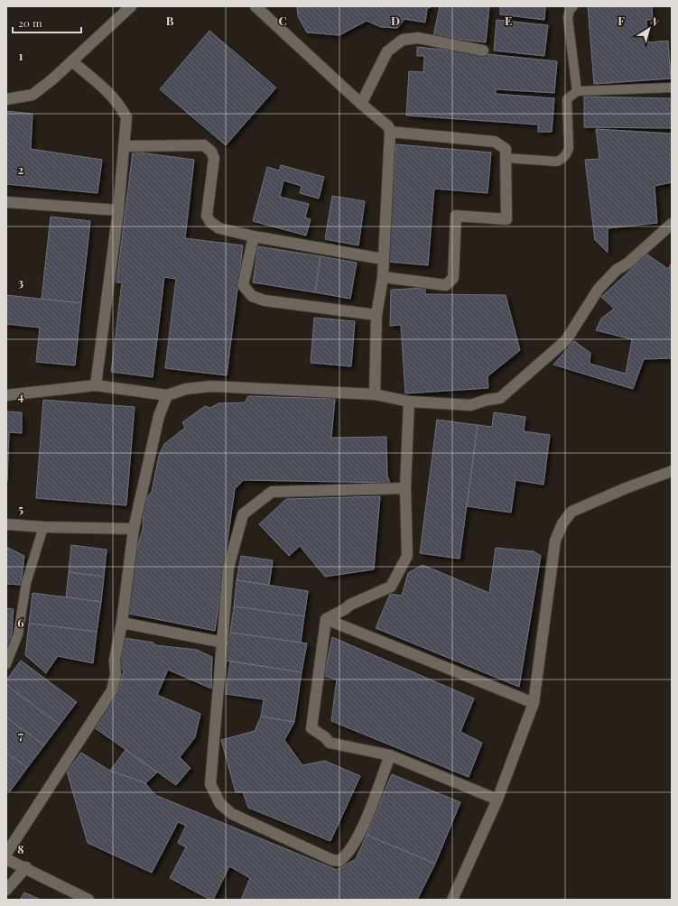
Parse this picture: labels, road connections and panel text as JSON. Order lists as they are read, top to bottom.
{
  "scale_bar": "20 m",
  "north": "top right",
  "grid": {
    "columns": [
      "B",
      "C",
      "D",
      "E",
      "F"
    ],
    "rows": [
      "1",
      "2",
      "3",
      "4",
      "5",
      "6",
      "7",
      "8"
    ]
  }
}
